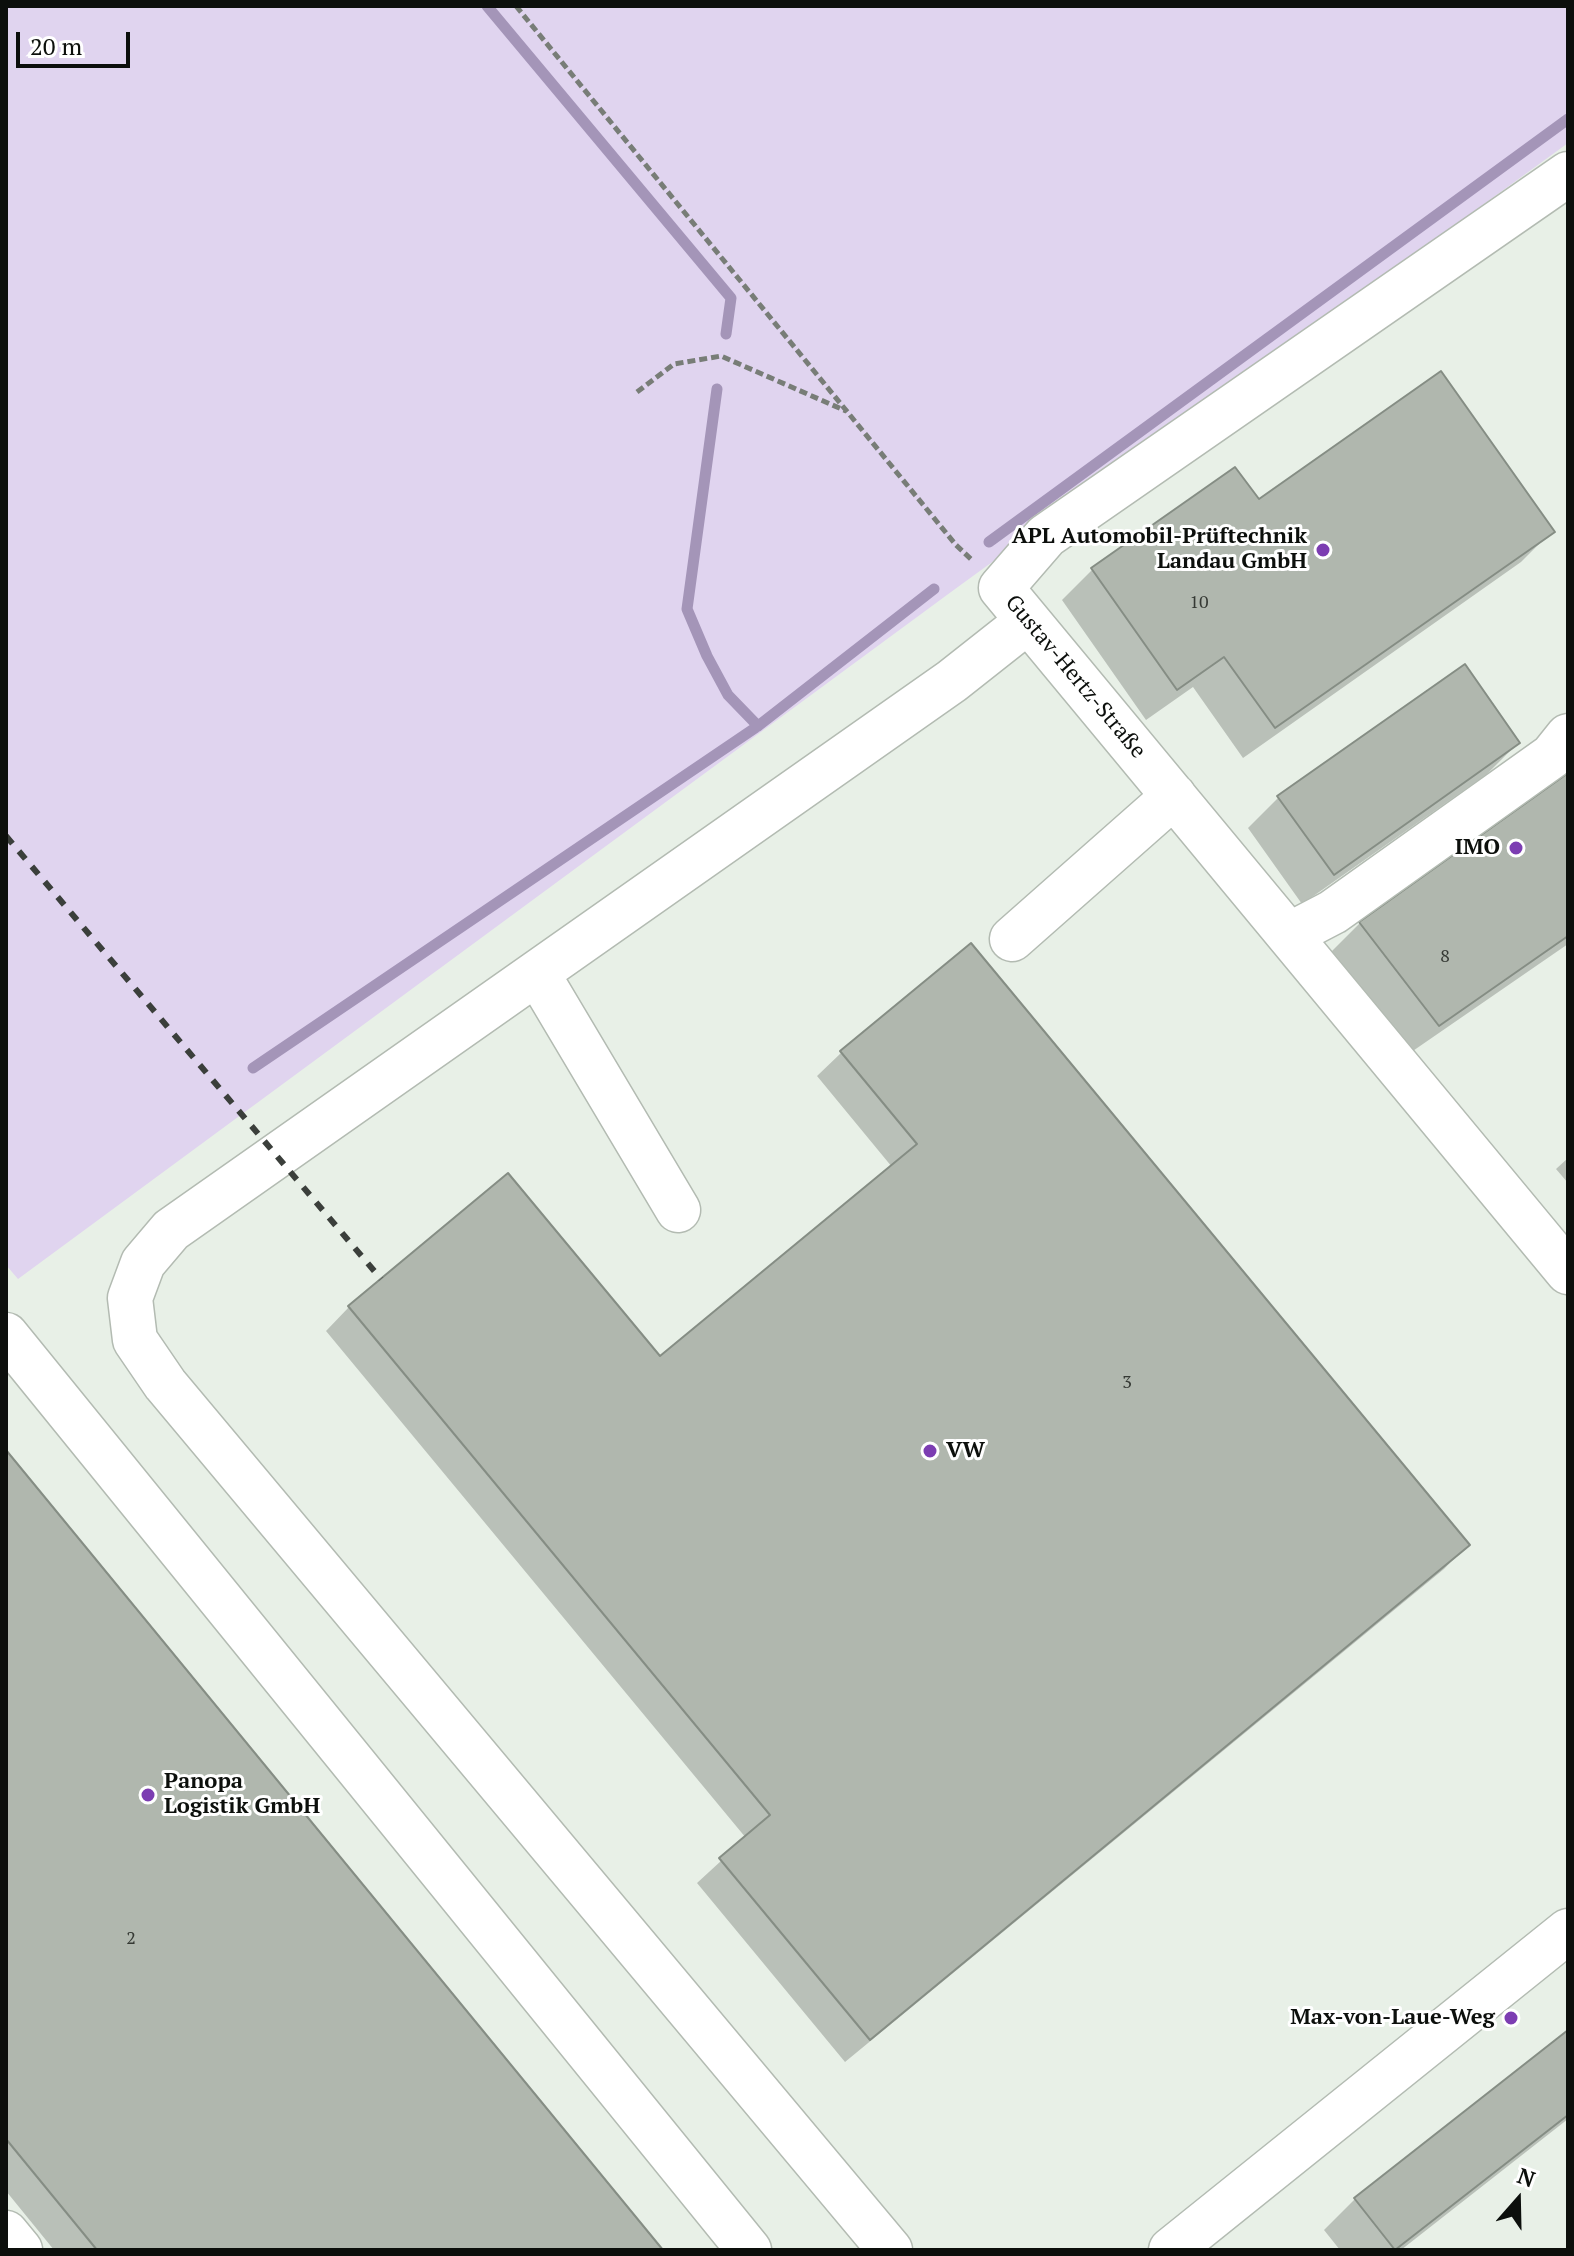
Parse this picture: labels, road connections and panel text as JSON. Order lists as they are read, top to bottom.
{
  "streets": {
    "street": ["Gustav-Hertz-Straße"]
  },
  "places": [
    "APL Automobil-Prüftechnik Landau GmbH",
    "IMO",
    "VW",
    "Panopa Logistik GmbH",
    "Max-von-Laue-Weg"
  ],
  "house_numbers": [
    "10",
    "8",
    "3",
    "2"
  ],
  "scale_bar": "20 m",
  "north": "top"
}
